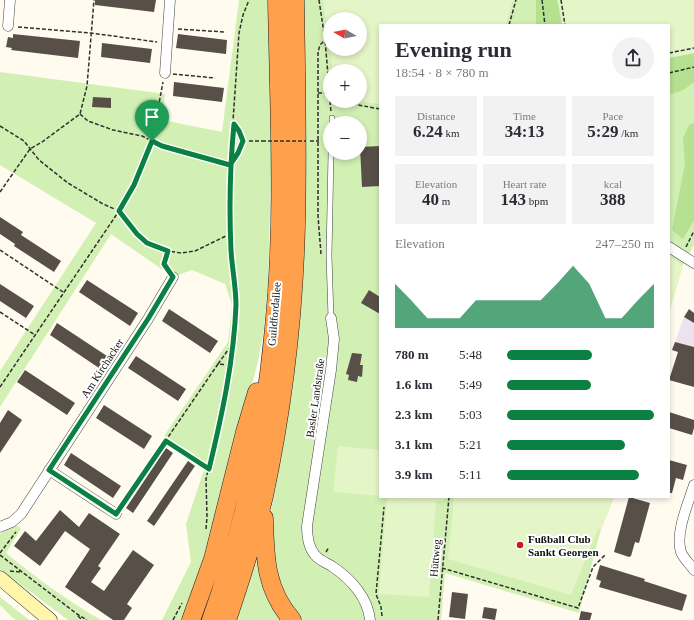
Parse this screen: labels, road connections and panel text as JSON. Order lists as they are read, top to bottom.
{
  "streets": {
    "highway": ["Guildfordallee"],
    "street": ["Am Kirchacker", "Basler Landstraße"],
    "path": ["Hüttweg"]
  },
  "places": ["Fußball Club Sankt Georgen"],
  "north": "left",
  "page": {
    "map_buttons": ["+", "−"],
    "heading": ["Evening run", "18:54 · 8 × 780 m"],
    "stats": [
      ["Distance", "6.24 km"],
      ["Time", "34:13"],
      ["Pace", "5:29 /km"],
      ["Elevation", "40 m"],
      ["Heart rate", "143 bpm"],
      ["kcal", "388"]
    ],
    "chart": ["Elevation", "247–250 m"],
    "list": [
      {
        "name": "780 m",
        "note": "5:48"
      },
      {
        "name": "1.6 km",
        "note": "5:49"
      },
      {
        "name": "2.3 km",
        "note": "5:03"
      },
      {
        "name": "3.1 km",
        "note": "5:21"
      },
      {
        "name": "3.9 km",
        "note": "5:11"
      }
    ]
  }
}
